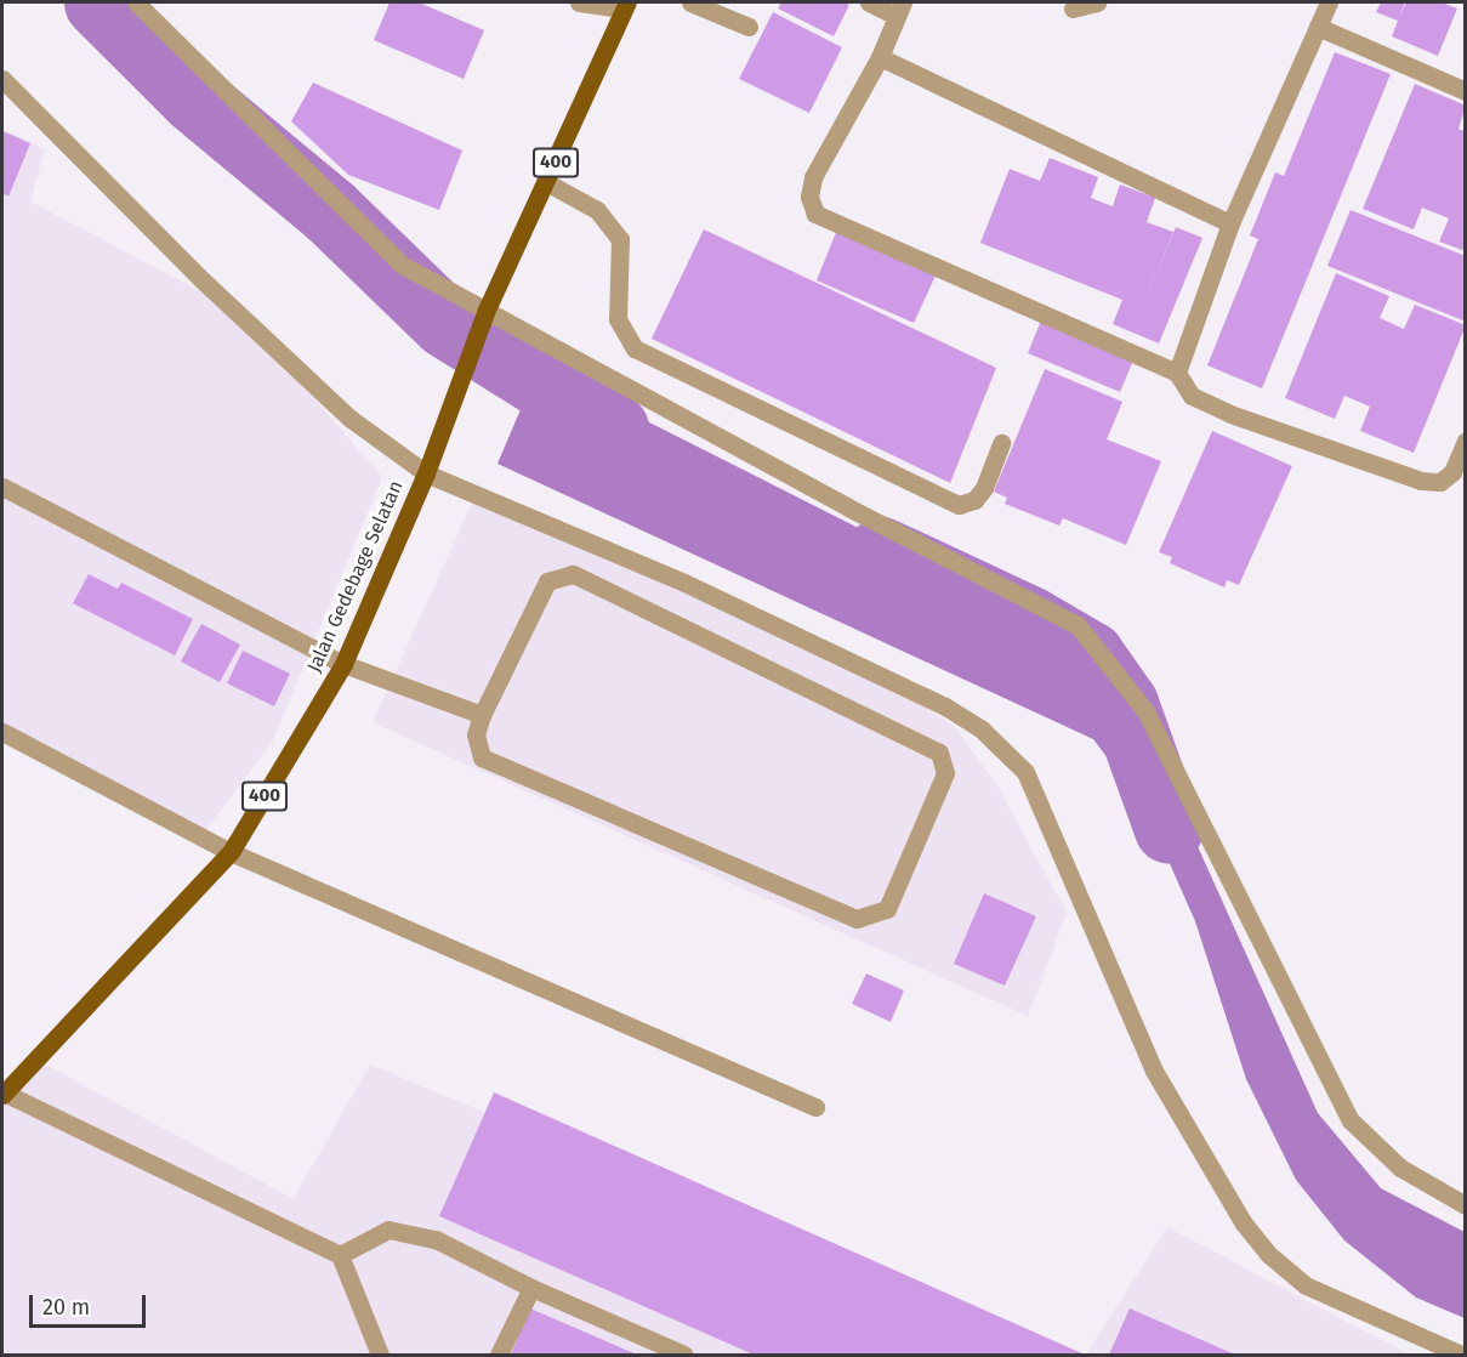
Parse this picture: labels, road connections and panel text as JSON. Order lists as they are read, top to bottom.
{
  "streets": {
    "main road": ["400", "Jalan Gedebage Selatan"]
  },
  "scale_bar": "20 m"
}
